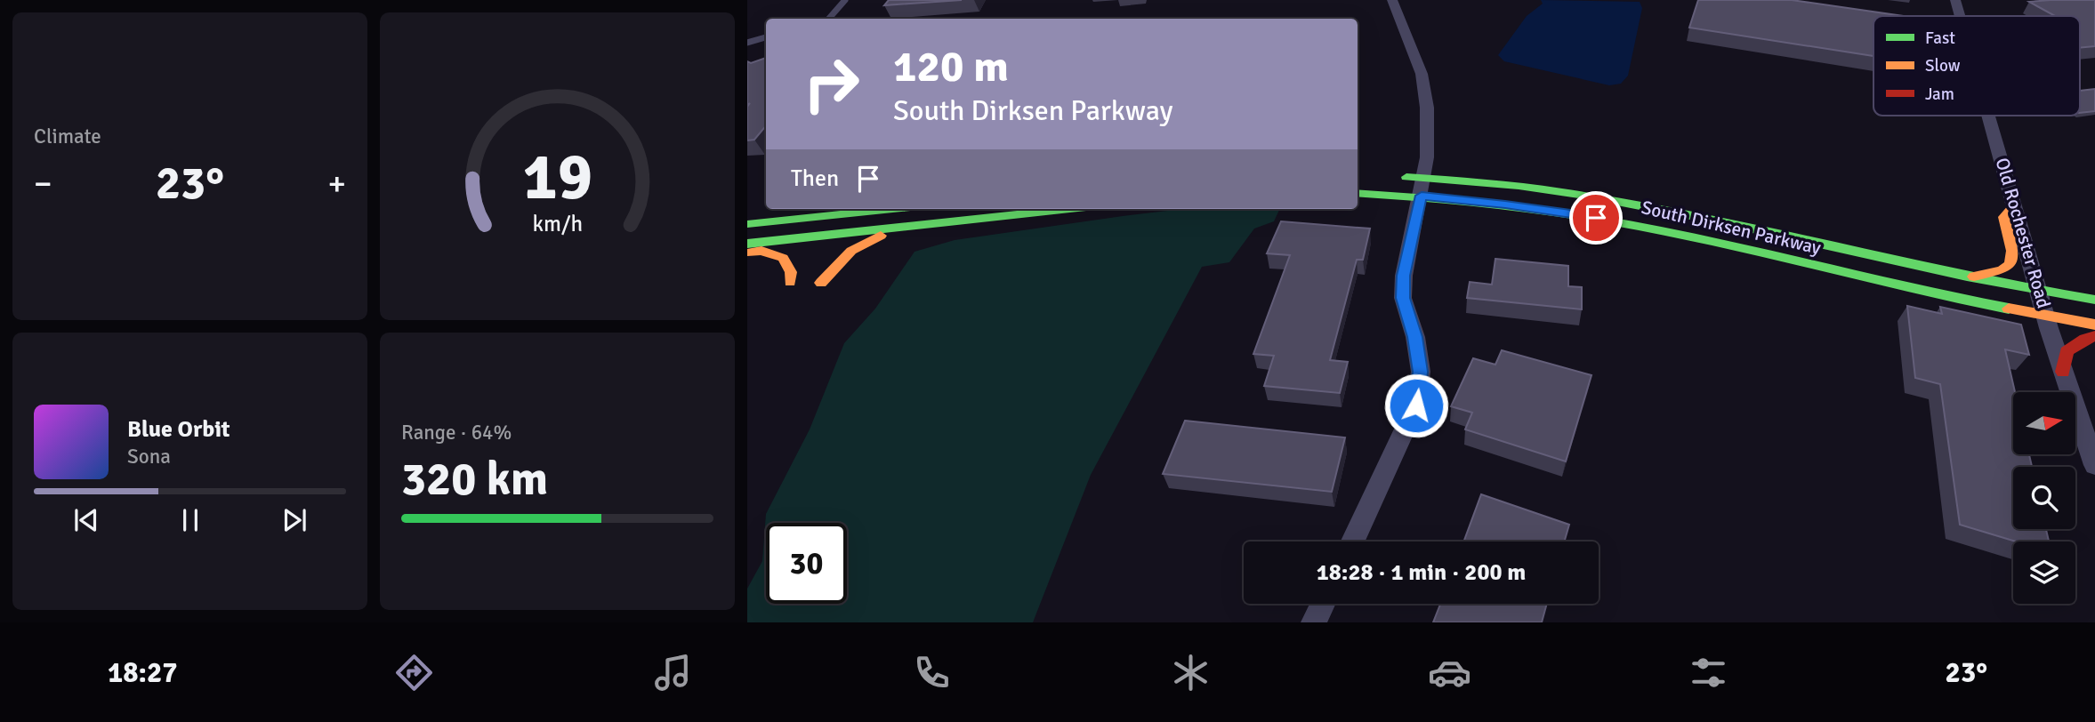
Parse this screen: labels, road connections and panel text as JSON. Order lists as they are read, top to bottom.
{
  "streets": {
    "main road": ["South Dirksen Parkway"],
    "street": ["Old Rochester Road"]
  },
  "crossings": [
    ["South Dirksen Parkway", "Old Rochester Road"]
  ],
  "legend": ["Fast", "Slow", "Jam"],
  "north": "right",
  "page": {
    "tile": [
      "Climate",
      ["Range · 64%", "320 km"]
    ],
    "turn": ["120 m", "South Dirksen Parkway"],
    "then": "Then",
    "heat": ["−", "23°", "+"],
    "song": ["Blue Orbit", "Sona"],
    "limit": "30",
    "trip": "18:28 · 1 min · 200 m",
    "tabs": ["18:27", "23°"],
    "gauge": ["19", "km/h"]
  }
}
